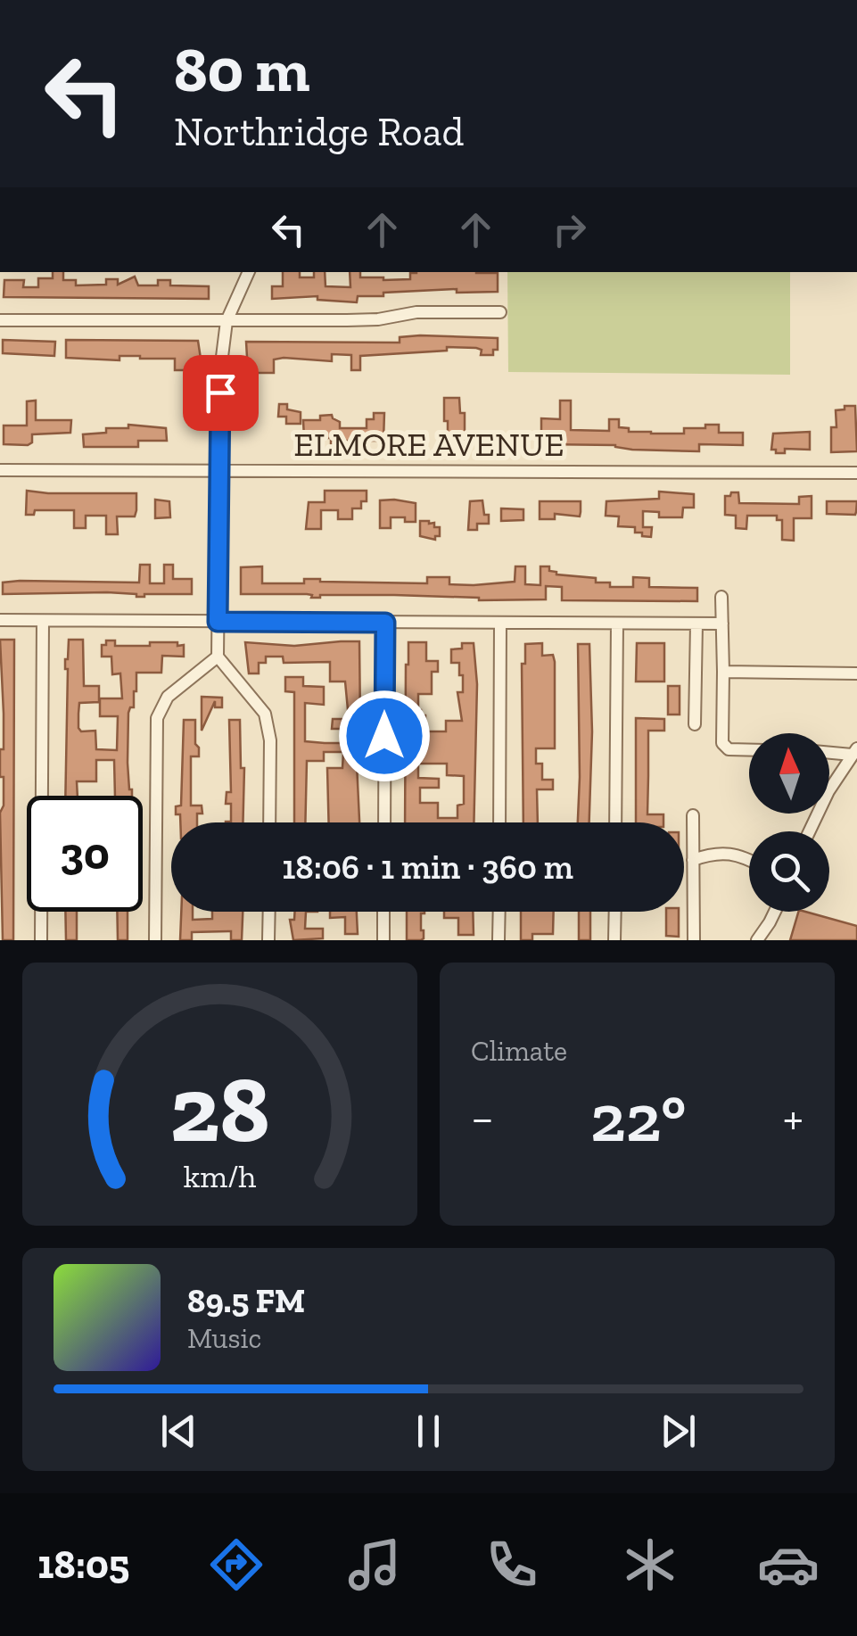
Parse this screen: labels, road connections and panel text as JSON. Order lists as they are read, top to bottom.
{
  "streets": {
    "street": ["ELMORE AVENUE"]
  },
  "north": "top",
  "page": {
    "turn": ["80 m", "Northridge Road"],
    "limit": "30",
    "trip": "18:06 · 1 min · 360 m",
    "tile": "Climate",
    "heat": ["−", "22°", "+"],
    "song": ["89.5 FM", "Music"],
    "tabs": "18:05",
    "gauge": ["28", "km/h"]
  }
}
